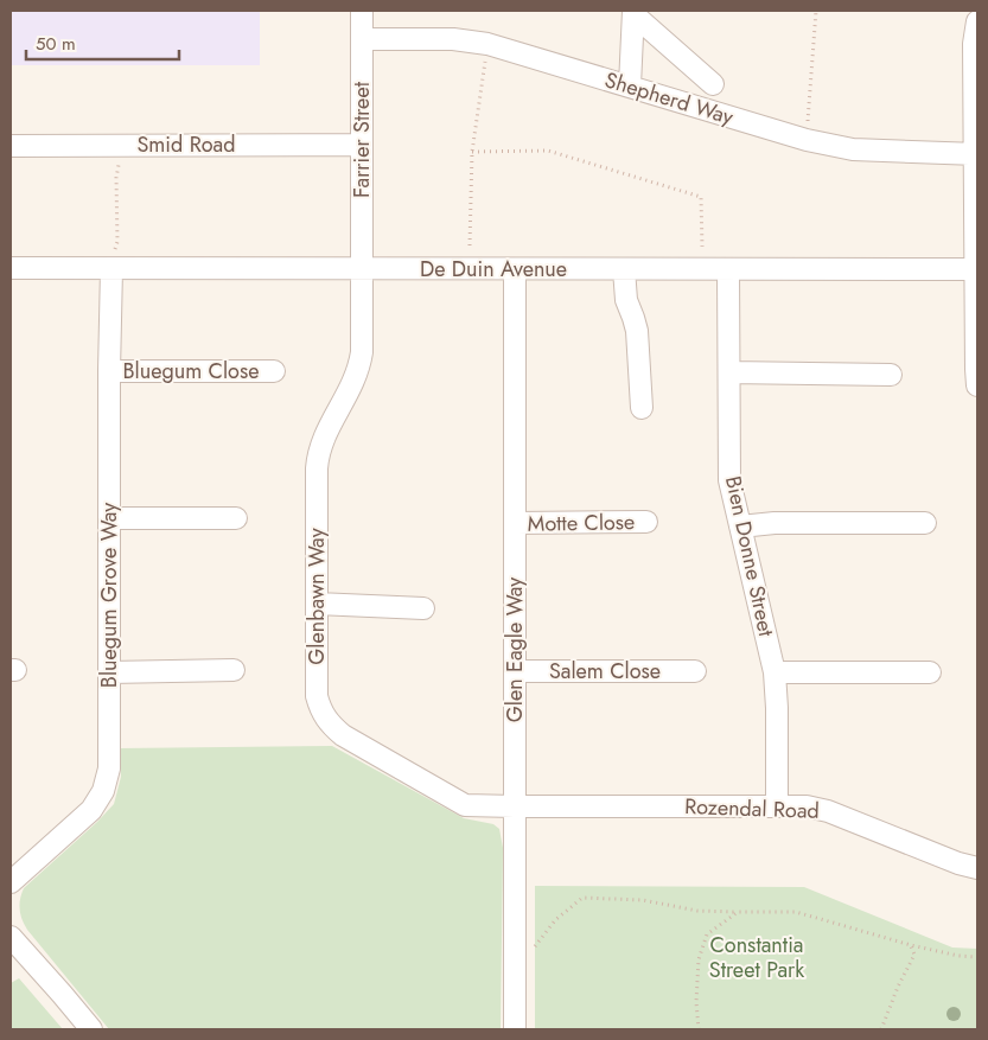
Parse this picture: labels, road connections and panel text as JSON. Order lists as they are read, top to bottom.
{
  "streets": {
    "street": [
      "Shepherd Way",
      "Farrier Street",
      "Smid Road",
      "De Duin Avenue",
      "Bluegum Close",
      "Motte Close",
      "Bien Donne Street",
      "Bluegum Grove Way",
      "Glenbawn Way",
      "Glen Eagle Way",
      "Salem Close",
      "Rozendal Road"
    ]
  },
  "crossings": [
    ["Shepherd Way", "Farrier Street"],
    ["Farrier Street", "Smid Road"],
    ["Farrier Street", "De Duin Avenue"],
    ["Farrier Street", "Glenbawn Way"],
    ["De Duin Avenue", "Bien Donne Street"],
    ["De Duin Avenue", "Bluegum Grove Way"],
    ["De Duin Avenue", "Glenbawn Way"],
    ["De Duin Avenue", "Glen Eagle Way"],
    ["Bluegum Close", "Bluegum Grove Way"],
    ["Motte Close", "Glen Eagle Way"],
    ["Bien Donne Street", "Rozendal Road"],
    ["Glenbawn Way", "Glen Eagle Way"],
    ["Glenbawn Way", "Rozendal Road"],
    ["Glen Eagle Way", "Salem Close"],
    ["Glen Eagle Way", "Rozendal Road"]
  ],
  "parks": ["Constantia Street Park"],
  "scale_bar": "50 m"
}
